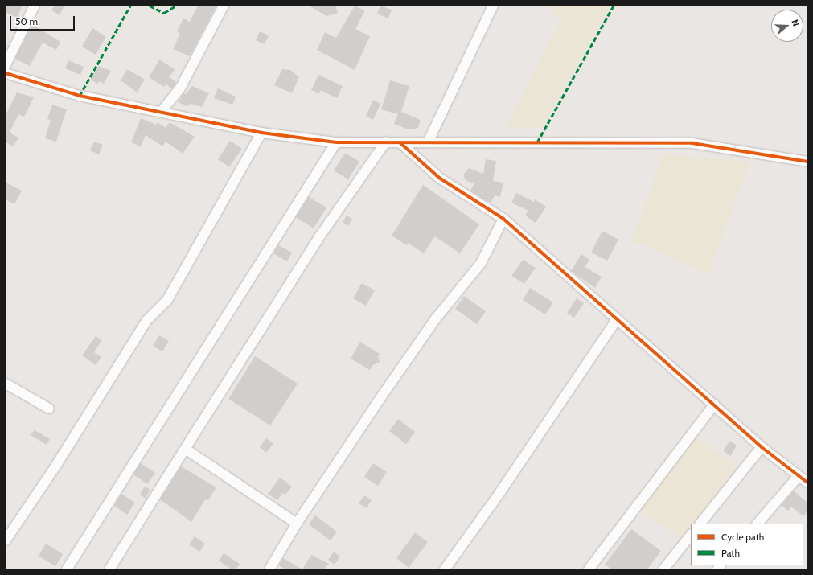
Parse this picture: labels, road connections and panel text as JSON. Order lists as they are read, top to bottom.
{
  "legend": ["Cycle path", "Path"],
  "scale_bar": "50 m",
  "north": "right"
}
